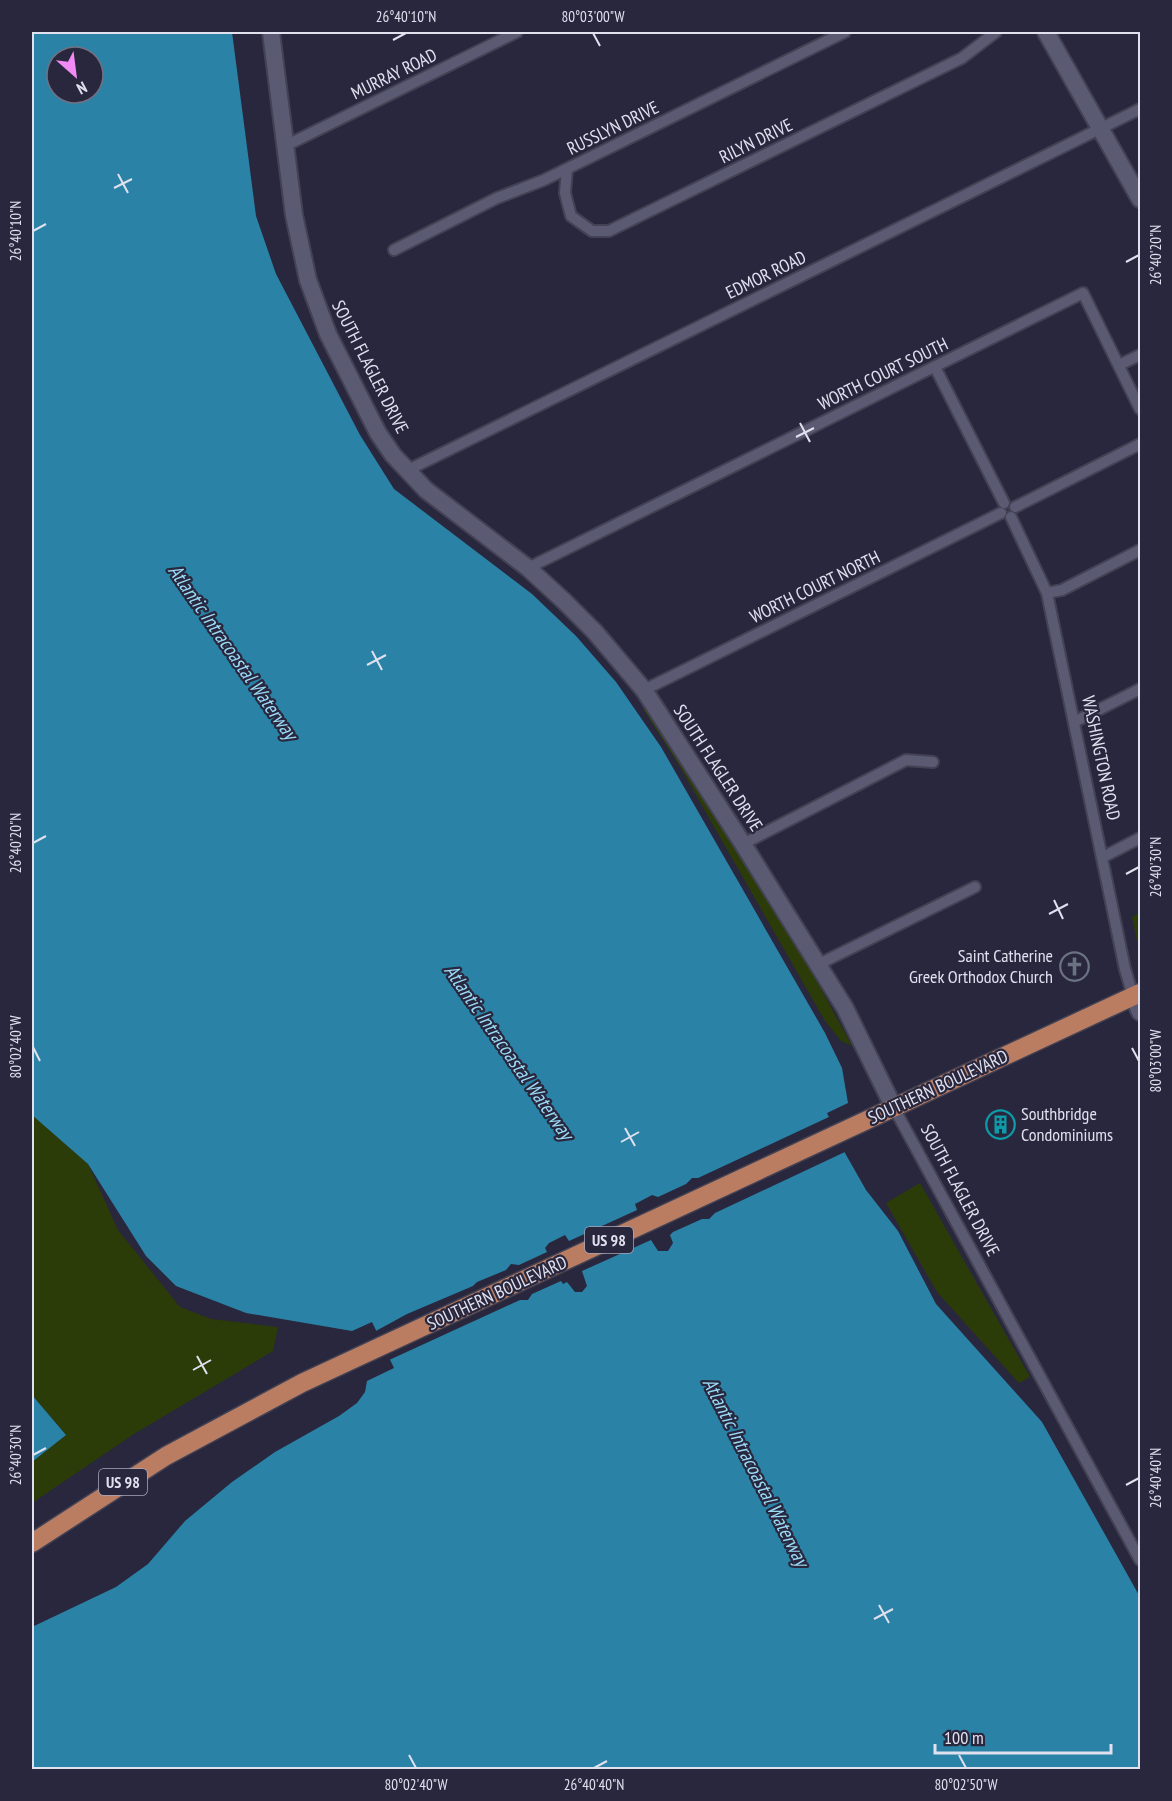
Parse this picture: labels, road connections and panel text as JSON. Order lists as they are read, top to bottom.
{
  "streets": {
    "main road": ["SOUTHERN BOULEVARD", "US 98"],
    "street": [
      "MURRAY ROAD",
      "RUSSLYN DRIVE",
      "RILYN DRIVE",
      "EDMOR ROAD",
      "SOUTH FLAGLER DRIVE",
      "WORTH COURT SOUTH",
      "WORTH COURT NORTH",
      "WASHINGTON ROAD"
    ]
  },
  "crossings": [
    ["MURRAY ROAD", "SOUTH FLAGLER DRIVE"],
    ["RUSSLYN DRIVE", "RILYN DRIVE"],
    ["EDMOR ROAD", "SOUTH FLAGLER DRIVE"],
    ["SOUTH FLAGLER DRIVE", "WORTH COURT SOUTH"],
    ["SOUTH FLAGLER DRIVE", "WORTH COURT NORTH"],
    ["SOUTH FLAGLER DRIVE", "SOUTHERN BOULEVARD"],
    ["WORTH COURT SOUTH", "WASHINGTON ROAD"],
    ["WORTH COURT NORTH", "WASHINGTON ROAD"],
    ["WASHINGTON ROAD", "SOUTHERN BOULEVARD"]
  ],
  "water": ["Atlantic Intracoastal Waterway"],
  "places": {
    "church": ["Saint Catherine Greek Orthodox Church"],
    "building": ["Southbridge Condominiums"]
  },
  "scale_bar": "100 m",
  "north": "bottom right",
  "coordinates": [
    "26°40'10\"N",
    "80°03'00\"W",
    "26°40'20\"N",
    "26°40'30\"N",
    "80°02'40\"W",
    "26°40'40\"N",
    "80°02'50\"W"
  ]
}
